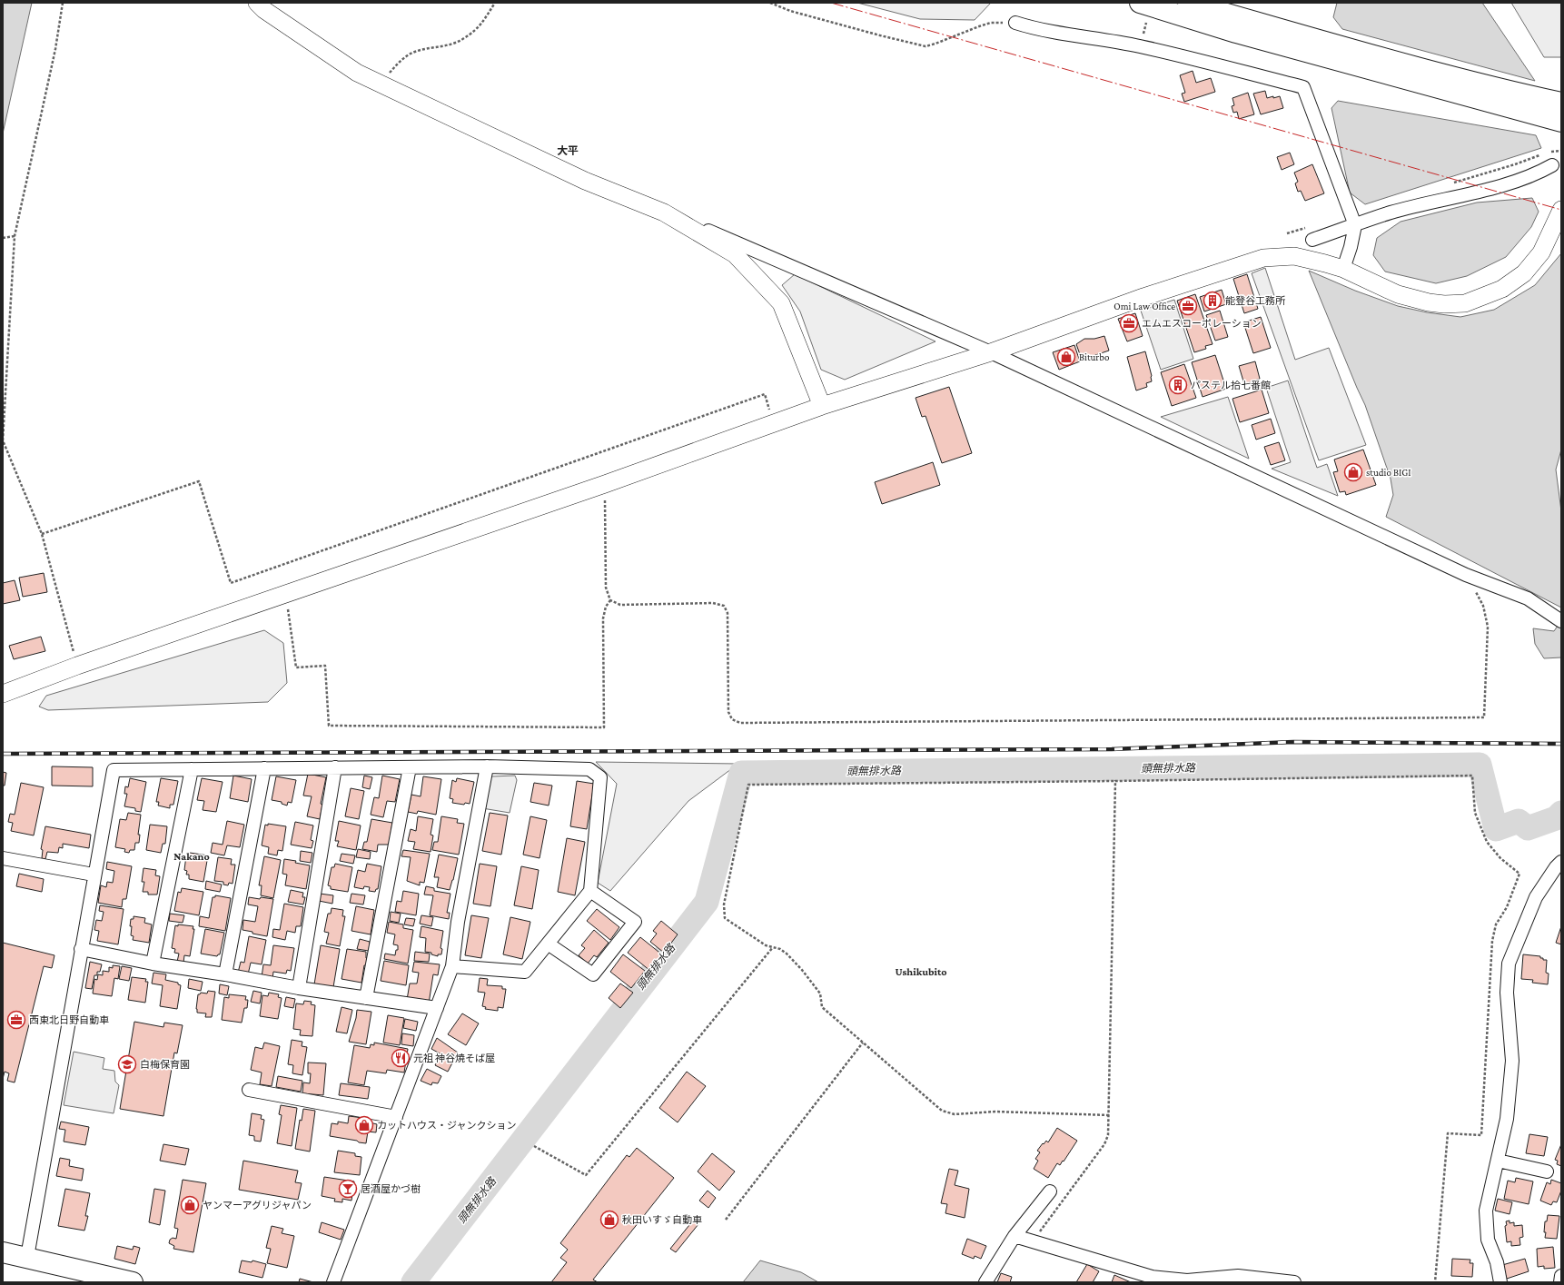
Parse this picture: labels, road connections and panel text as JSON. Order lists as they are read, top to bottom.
{
  "districts": ["大平", "Nakano", "Ushikubito"],
  "water": ["頭無排水路"],
  "places": {
    "building": ["能登谷工務所", "パステル拾七番館"],
    "office": ["Omi Law Office", "エムエスコーポレーション", "西東北日野自動車"],
    "shop": [
      "Biturbo",
      "studio BIGI",
      "カットハウス・ジャンクション",
      "ヤンマーアグリジャパン",
      "秋田いすゞ自動車"
    ],
    "restaurant": ["元祖 神谷焼そば屋"],
    "school or university": ["白梅保育園"],
    "bar": ["居酒屋かづ樹"]
  }
}
